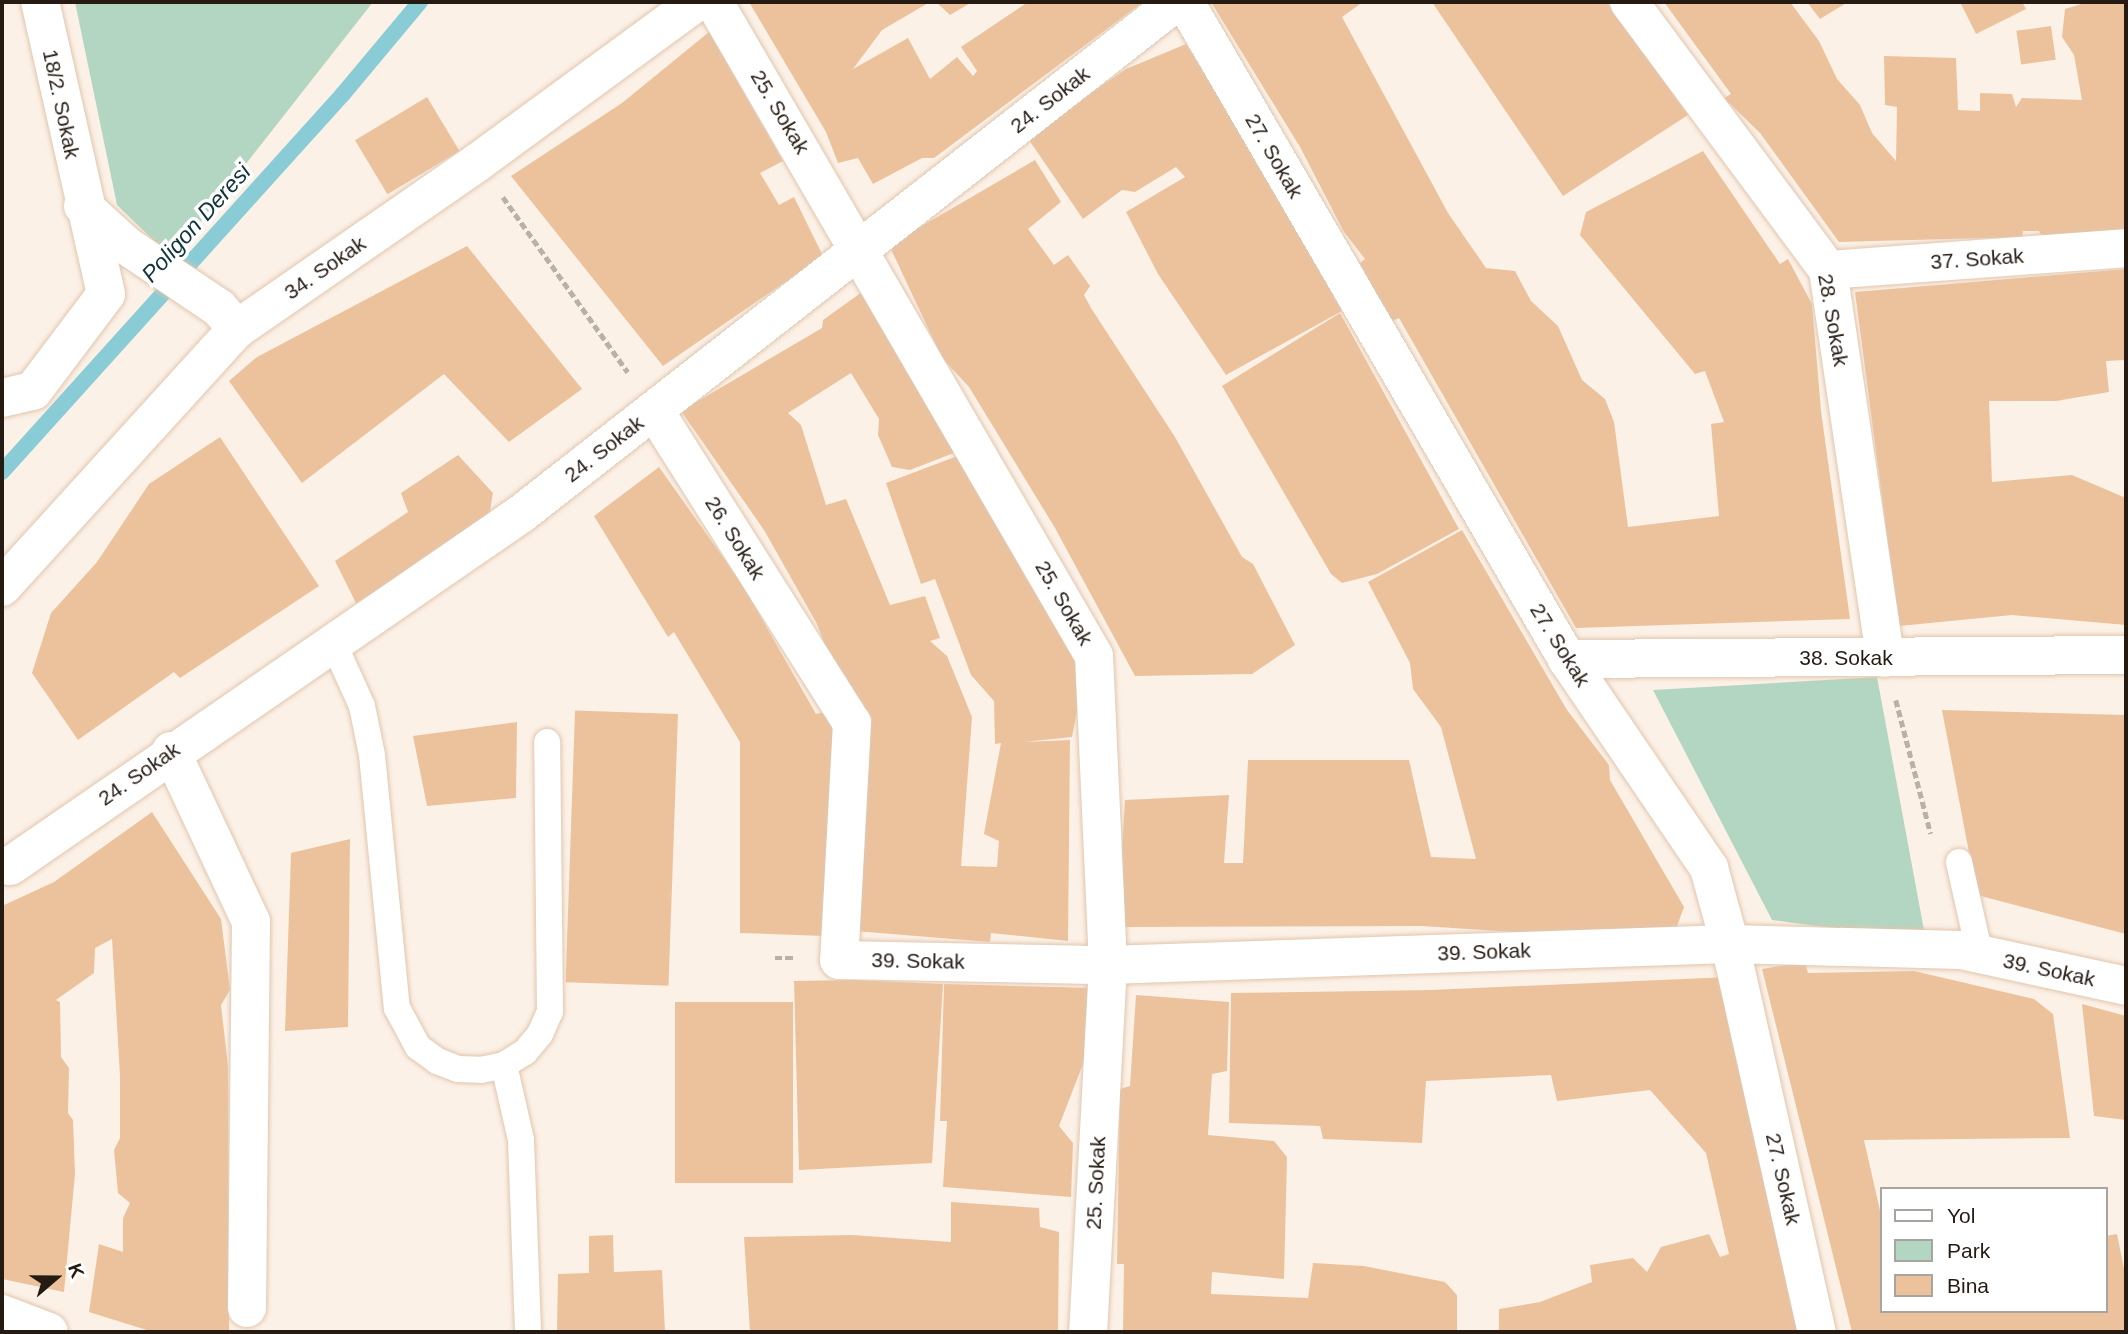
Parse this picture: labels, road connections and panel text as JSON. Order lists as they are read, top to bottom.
{
  "streets": {
    "street": [
      "24. Sokak",
      "18/2. Sokak",
      "25. Sokak",
      "27. Sokak",
      "37. Sokak",
      "34. Sokak",
      "28. Sokak",
      "26. Sokak",
      "38. Sokak",
      "39. Sokak"
    ]
  },
  "crossings": [
    ["24. Sokak", "25. Sokak"],
    ["24. Sokak", "26. Sokak"],
    ["25. Sokak", "39. Sokak"],
    ["27. Sokak", "38. Sokak"],
    ["27. Sokak", "39. Sokak"],
    ["37. Sokak", "28. Sokak"],
    ["28. Sokak", "38. Sokak"],
    ["26. Sokak", "39. Sokak"]
  ],
  "water": ["Poligon Deresi"],
  "legend": ["Yol", "Park", "Bina"],
  "north": "right"
}
